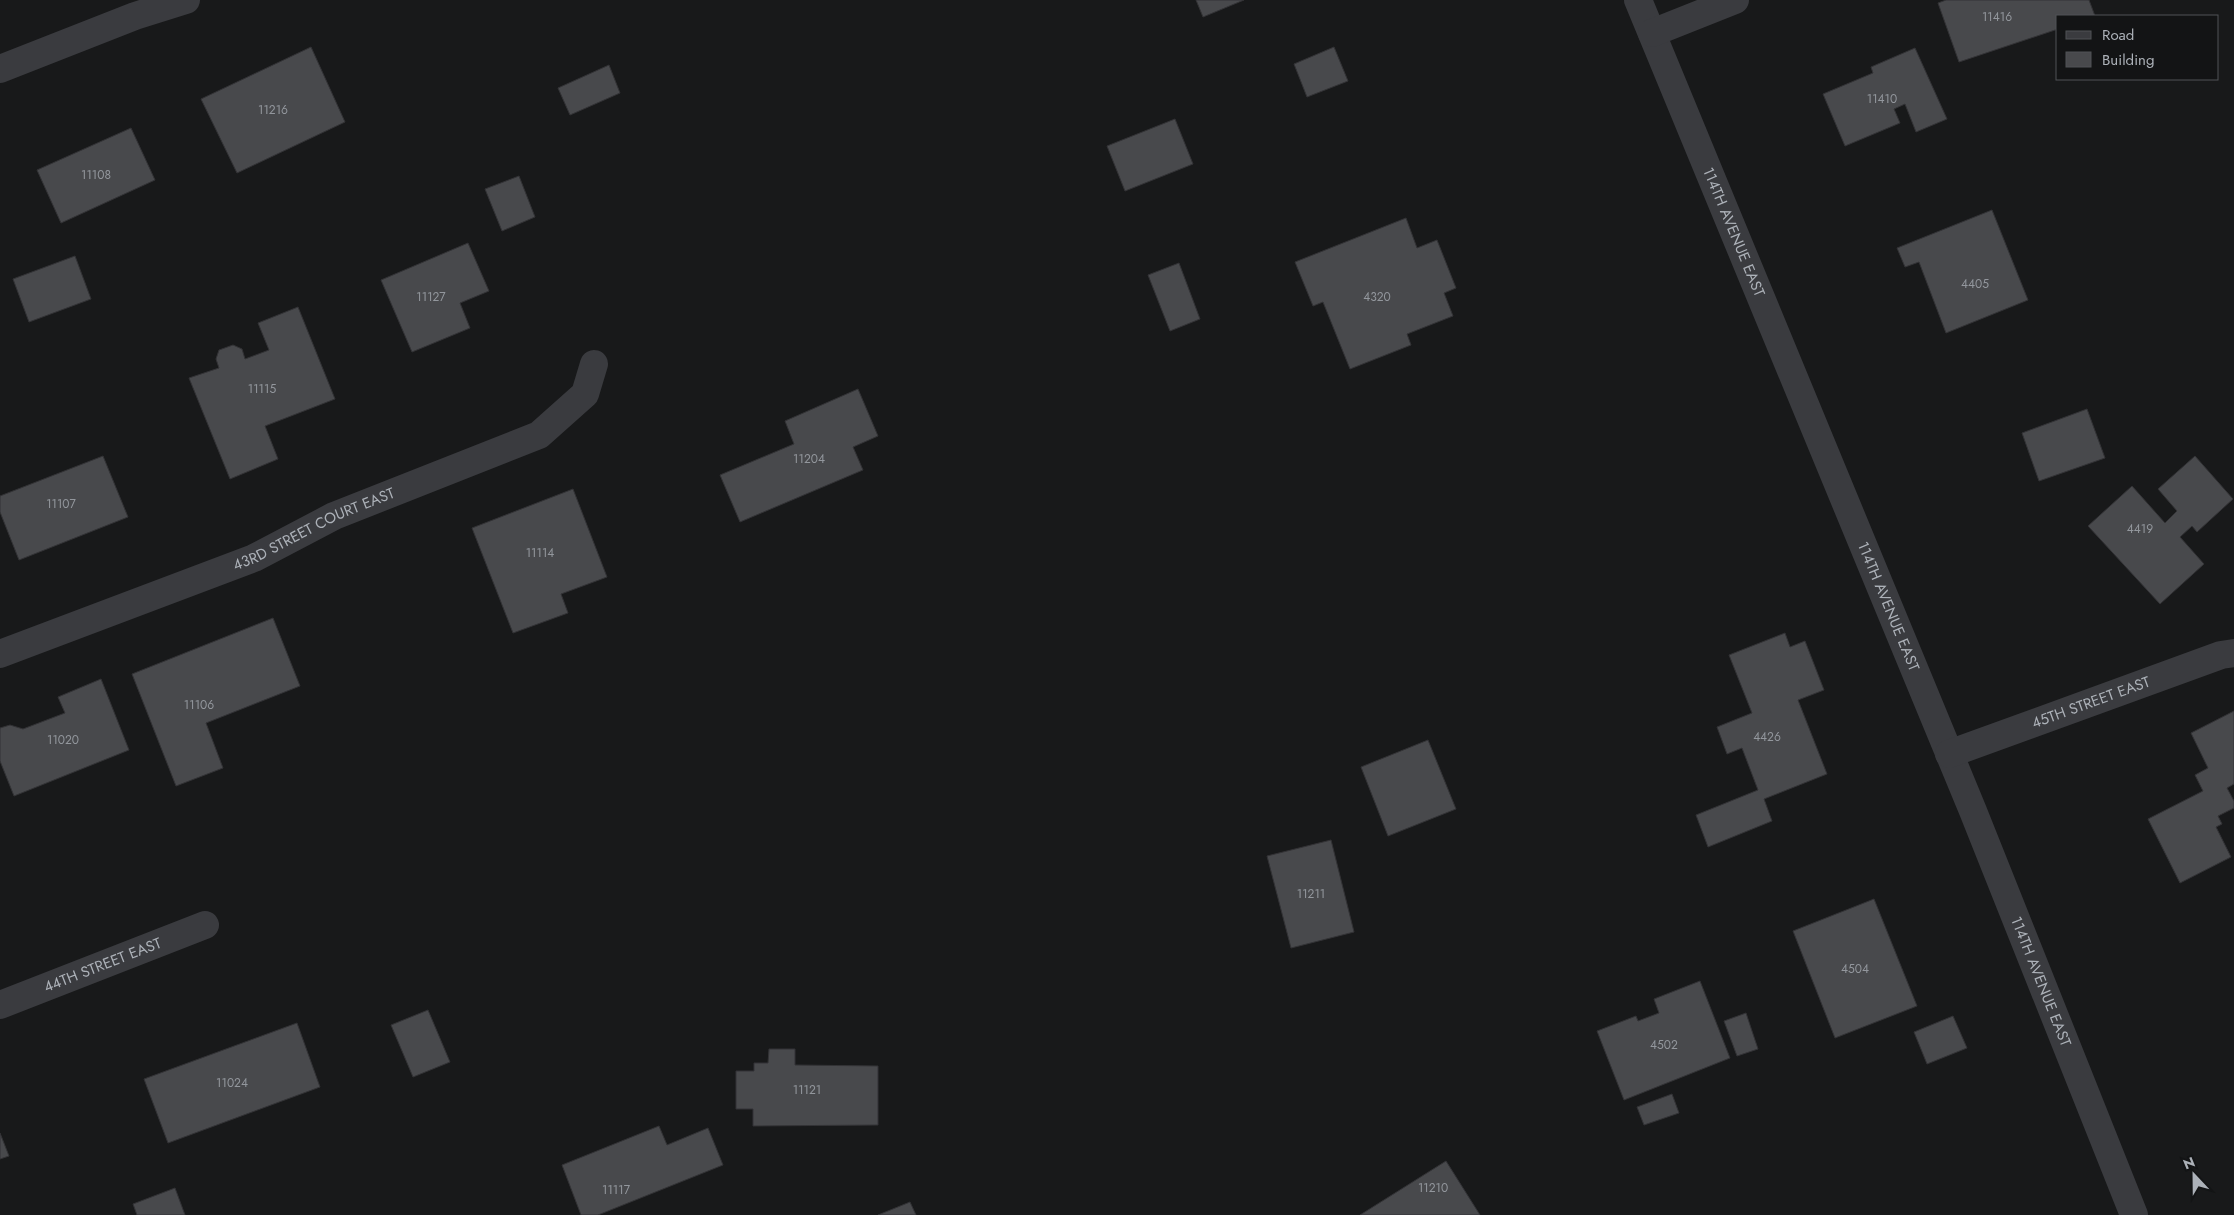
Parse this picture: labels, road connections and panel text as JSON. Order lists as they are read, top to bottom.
{
  "streets": {
    "street": [
      "114TH AVENUE EAST",
      "43RD STREET COURT EAST",
      "45TH STREET EAST",
      "44TH STREET EAST"
    ]
  },
  "crossings": [
    ["114TH AVENUE EAST", "45TH STREET EAST"]
  ],
  "house_numbers": [
    "11416",
    "11410",
    "11216",
    "11108",
    "4405",
    "11127",
    "4320",
    "11115",
    "11204",
    "11107",
    "4419",
    "11114",
    "11106",
    "4426",
    "11020",
    "11211",
    "4504",
    "4502",
    "11024",
    "11121",
    "11210",
    "11117"
  ],
  "legend": ["Road", "Building"],
  "north": "top"
}
